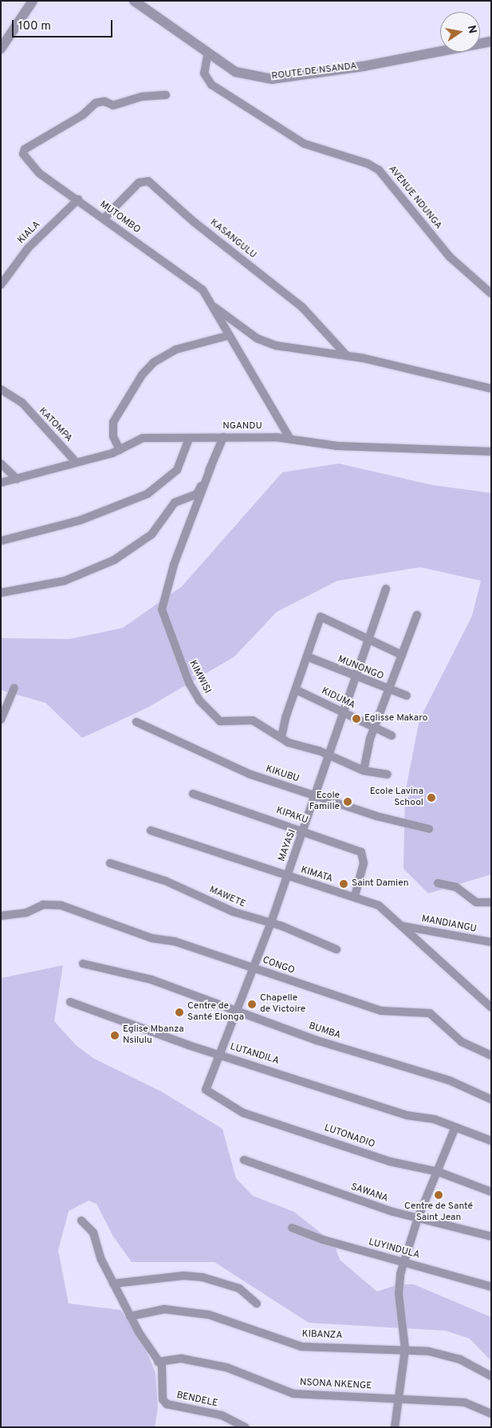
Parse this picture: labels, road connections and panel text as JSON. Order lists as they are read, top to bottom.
{
  "streets": {
    "street": [
      "ROUTE DE NSANDA",
      "AVENUE NDUNGA",
      "MUTOMBO",
      "KIALA",
      "KASANGULU",
      "KATOMPA",
      "NGANDU",
      "MUNONGO",
      "KIMWISI",
      "KIDUMA",
      "KIKUBU",
      "KIPAKU",
      "MAYASI",
      "KIMATA",
      "MAWETE",
      "MANDIANGU",
      "CONGO",
      "BUMBA",
      "LUTANDILA",
      "LUTONADIO",
      "SAWANA",
      "LUYINDULA",
      "KIBANZA",
      "NSONA NKENGE",
      "BENDELE"
    ]
  },
  "crossings": [
    ["ROUTE DE NSANDA", "AVENUE NDUNGA"],
    ["MUTOMBO", "KIALA"],
    ["MUTOMBO", "KASANGULU"],
    ["MUTOMBO", "NGANDU"],
    ["KATOMPA", "NGANDU"],
    ["MUNONGO", "MAYASI"],
    ["KIMWISI", "MAYASI"],
    ["KIDUMA", "MAYASI"],
    ["KIKUBU", "MAYASI"],
    ["KIPAKU", "MAYASI"],
    ["KIPAKU", "KIMATA"],
    ["MAYASI", "KIMATA"],
    ["MAYASI", "MAWETE"],
    ["MAYASI", "CONGO"],
    ["MAYASI", "BUMBA"],
    ["MAYASI", "LUTANDILA"],
    ["MAYASI", "LUTONADIO"],
    ["KIMATA", "MANDIANGU"],
    ["NSONA NKENGE", "BENDELE"]
  ],
  "places": [
    "Eglisse Makaro",
    "Ecole Lavina School",
    "Ecole Famille",
    "Saint Damien",
    "Chapelle de Victoire",
    "Centre de Santé Elonga",
    "Eglise Mbanza Nsilulu",
    "Centre de Santé Saint Jean"
  ],
  "scale_bar": "100 m",
  "north": "right"
}
